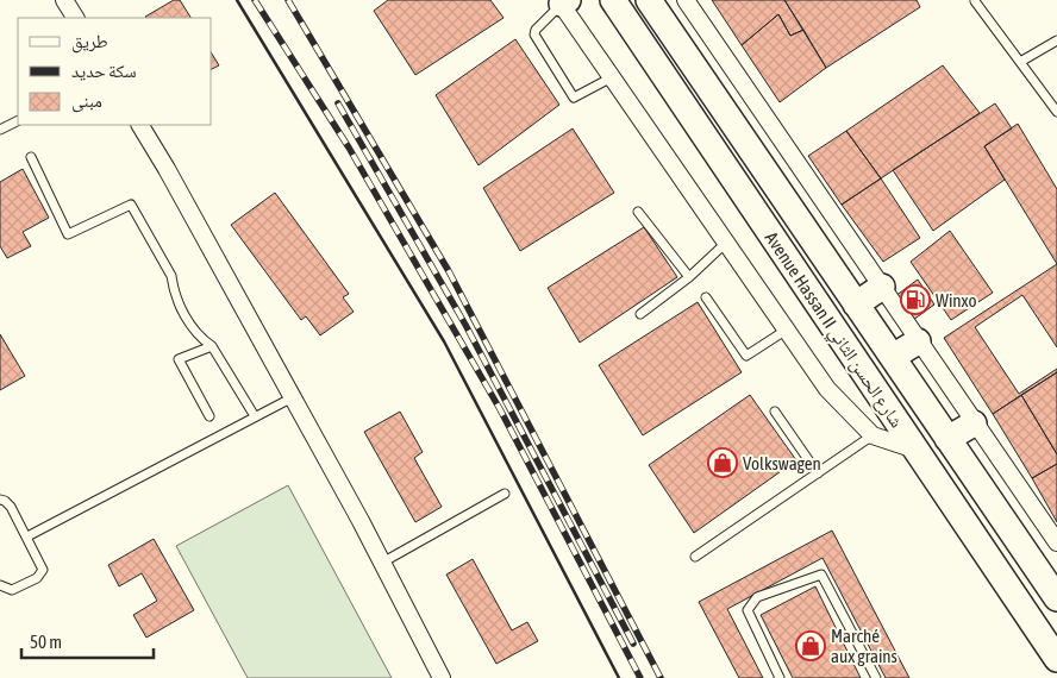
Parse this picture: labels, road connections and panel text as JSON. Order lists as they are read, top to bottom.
{
  "streets": {
    "main road": ["Avenue Hassan II شارع الحسن الثاني"]
  },
  "places": {
    "fuel station": ["Winxo"],
    "shop": ["Volkswagen", "Marché aux grains"]
  },
  "legend": ["طريق", "سكة حديد", "مبنى"],
  "scale_bar": "50 m"
}
